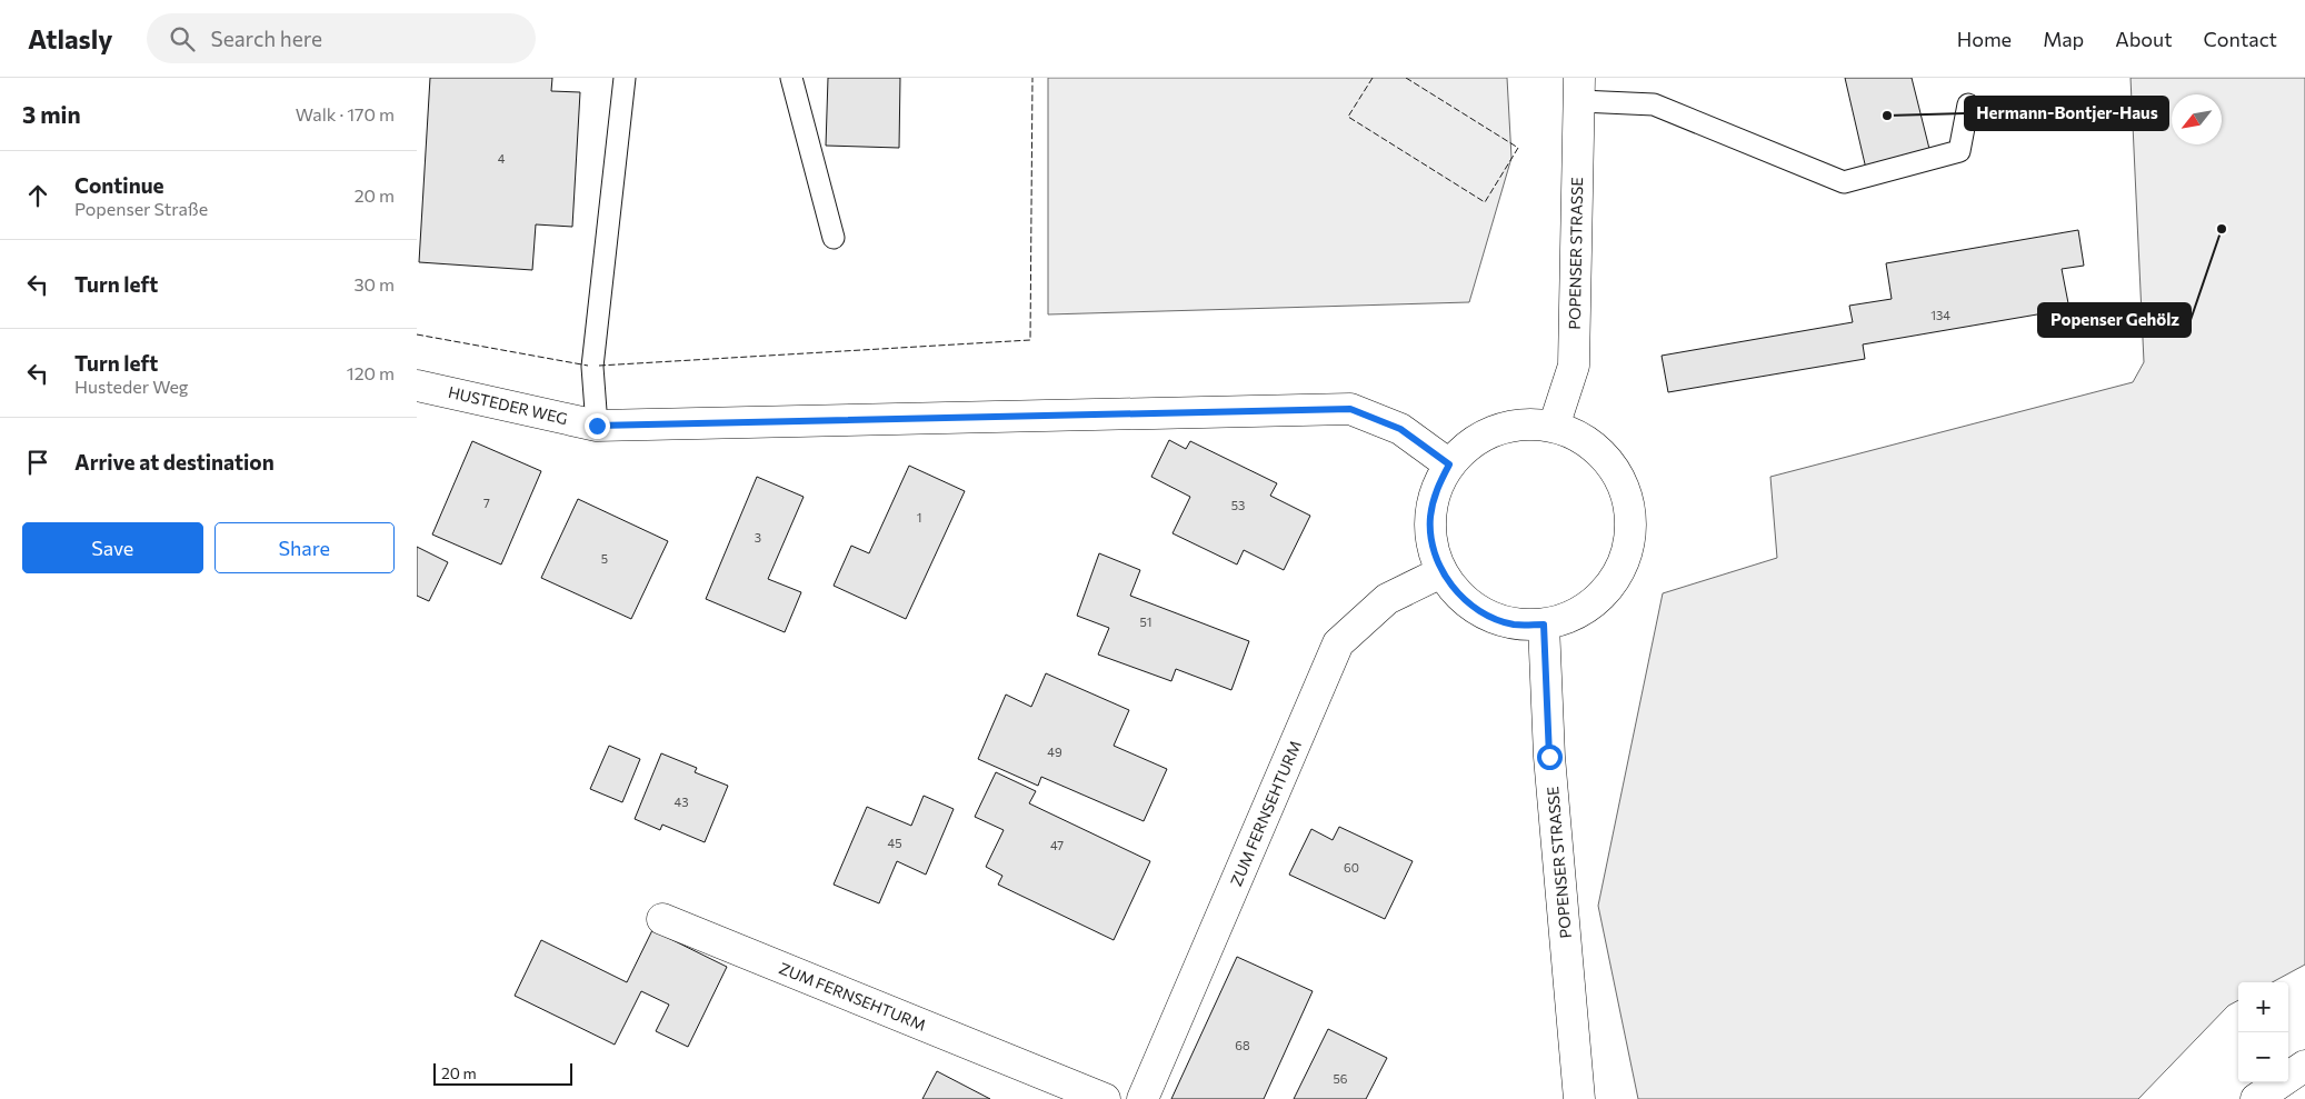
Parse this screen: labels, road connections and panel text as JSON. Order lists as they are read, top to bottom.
{
  "streets": {
    "street": ["POPENSER STRASSE", "HUSTEDER WEG", "ZUM FERNSEHTURM"]
  },
  "places": ["Hermann-Bontjer-Haus", "Popenser Gehölz"],
  "house_numbers": [
    "4",
    "134",
    "7",
    "53",
    "1",
    "3",
    "5",
    "51",
    "49",
    "43",
    "45",
    "47",
    "60",
    "68",
    "56"
  ],
  "scale_bar": "20 m",
  "north": "bottom left",
  "page": {
    "header": "Atlasly",
    "search": "Search here",
    "nav": [
      "Home",
      "Map",
      "About",
      "Contact"
    ],
    "heading": ["3 min", "Walk · 170 m"],
    "list": [
      ["Continue", "Popenser Straße", "20 m"],
      ["Turn left", "30 m"],
      ["Turn left", "Husteder Weg", "120 m"],
      "Arrive at destination"
    ],
    "buttons": ["Save", "Share"],
    "map_buttons": ["+", "−"],
    "scale": "20 m"
  }
}
